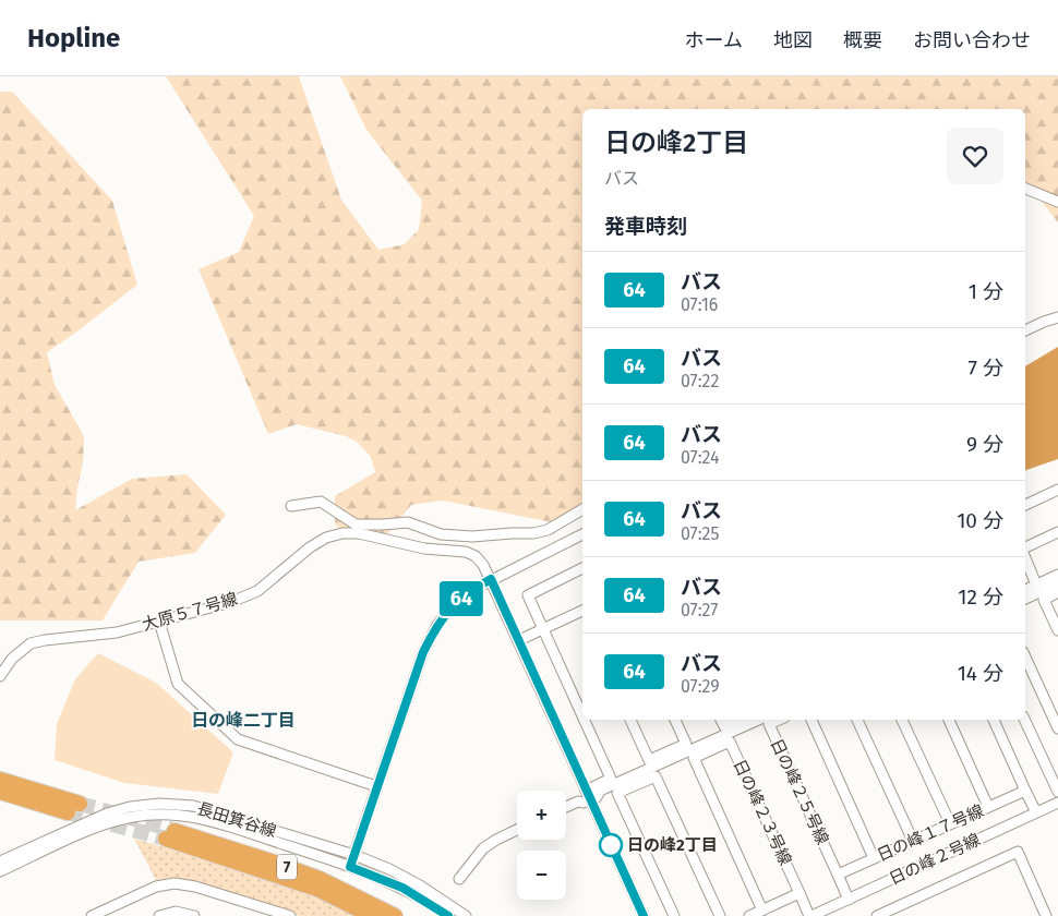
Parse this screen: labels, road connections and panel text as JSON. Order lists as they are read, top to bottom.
{
  "streets": {
    "highway": ["7"],
    "street": [
      "大原５７号線",
      "日の峰２５号線",
      "日の峰２３号線",
      "長田箕谷線",
      "日の峰１７号線",
      "日の峰２号線"
    ]
  },
  "crossings": [
    ["日の峰２５号線", "日の峰１７号線"]
  ],
  "districts": ["日の峰二丁目"],
  "places": ["日の峰2丁目"],
  "lines": ["bus line 64"],
  "page": {
    "header": "Hopline",
    "nav": [
      "ホーム",
      "地図",
      "概要",
      "お問い合わせ"
    ],
    "on_map": "64",
    "heading": [
      ["日の峰2丁目", "バス"],
      "発車時刻"
    ],
    "list": [
      {
        "mark": "64",
        "name": "バス",
        "note": "07:16",
        "value": "1 分"
      },
      {
        "mark": "64",
        "name": "バス",
        "note": "07:22",
        "value": "7 分"
      },
      {
        "mark": "64",
        "name": "バス",
        "note": "07:24",
        "value": "9 分"
      },
      {
        "mark": "64",
        "name": "バス",
        "note": "07:25",
        "value": "10 分"
      },
      {
        "mark": "64",
        "name": "バス",
        "note": "07:27",
        "value": "12 分"
      },
      {
        "mark": "64",
        "name": "バス",
        "note": "07:29",
        "value": "14 分"
      }
    ],
    "map_buttons": ["+", "−"]
  }
}
